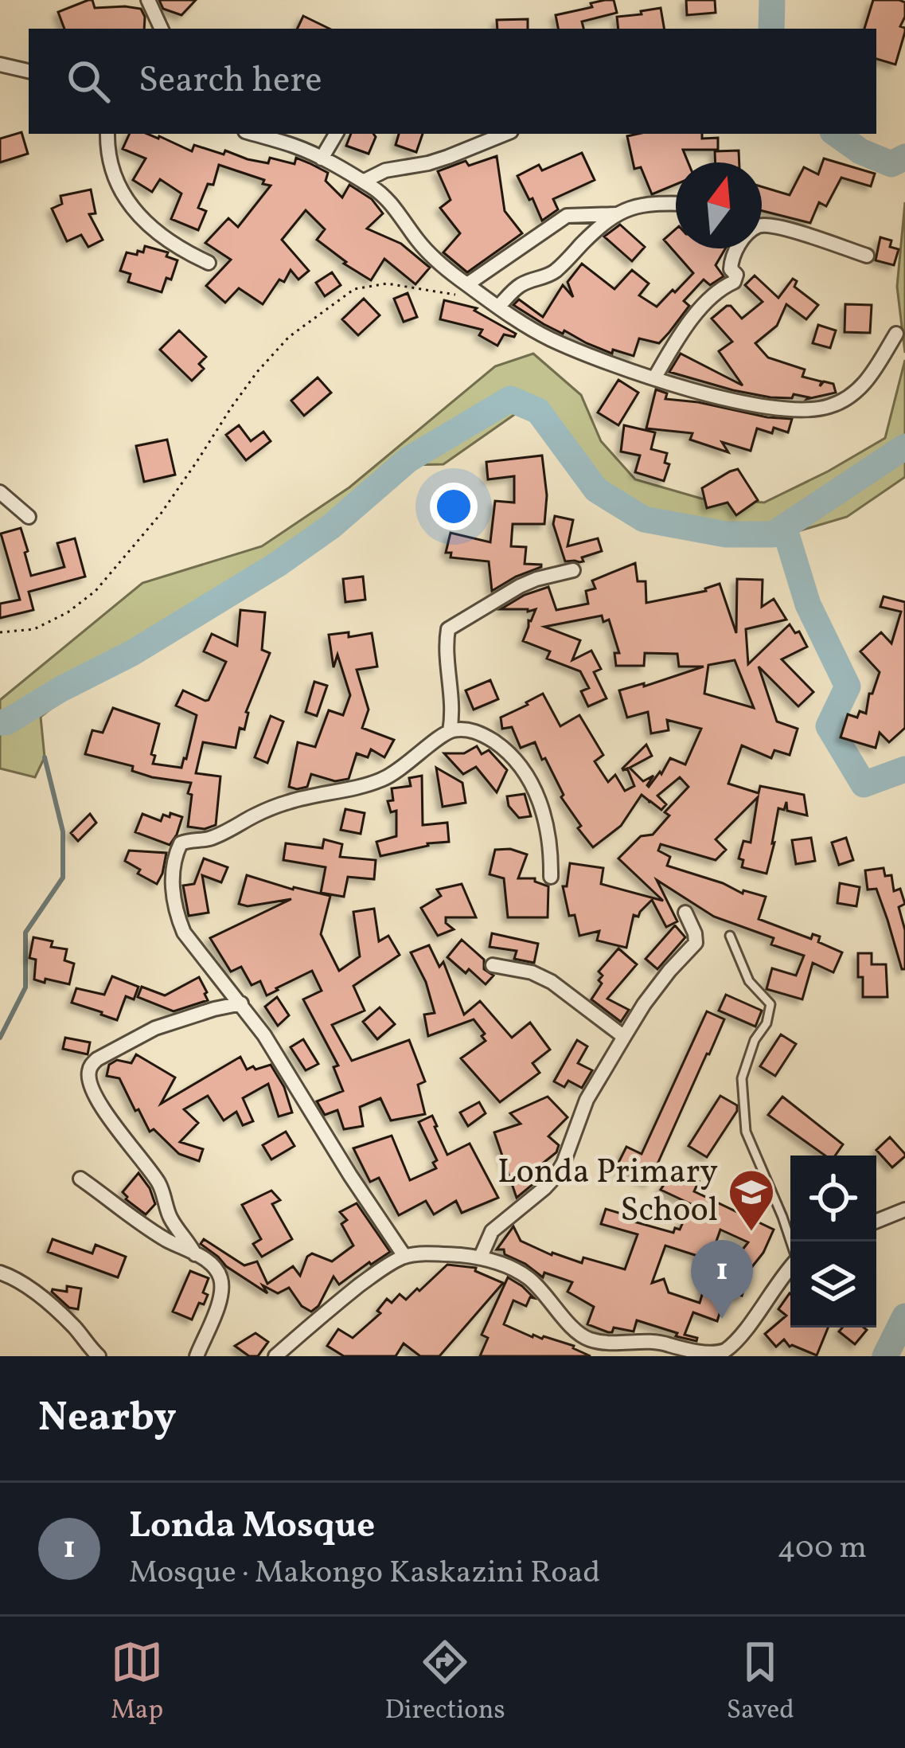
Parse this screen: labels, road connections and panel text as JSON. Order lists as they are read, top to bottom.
{
  "places": {
    "school or university": ["Londa Primary School"]
  },
  "north": "top",
  "page": {
    "search": "Search here",
    "pins": "1",
    "heading": "Nearby",
    "list": [
      {
        "mark": "1",
        "name": "Londa Mosque",
        "note": "Mosque · Makongo Kaskazini Road",
        "value": "400 m"
      }
    ],
    "nav": ["Map", "Directions", "Saved"]
  }
}
